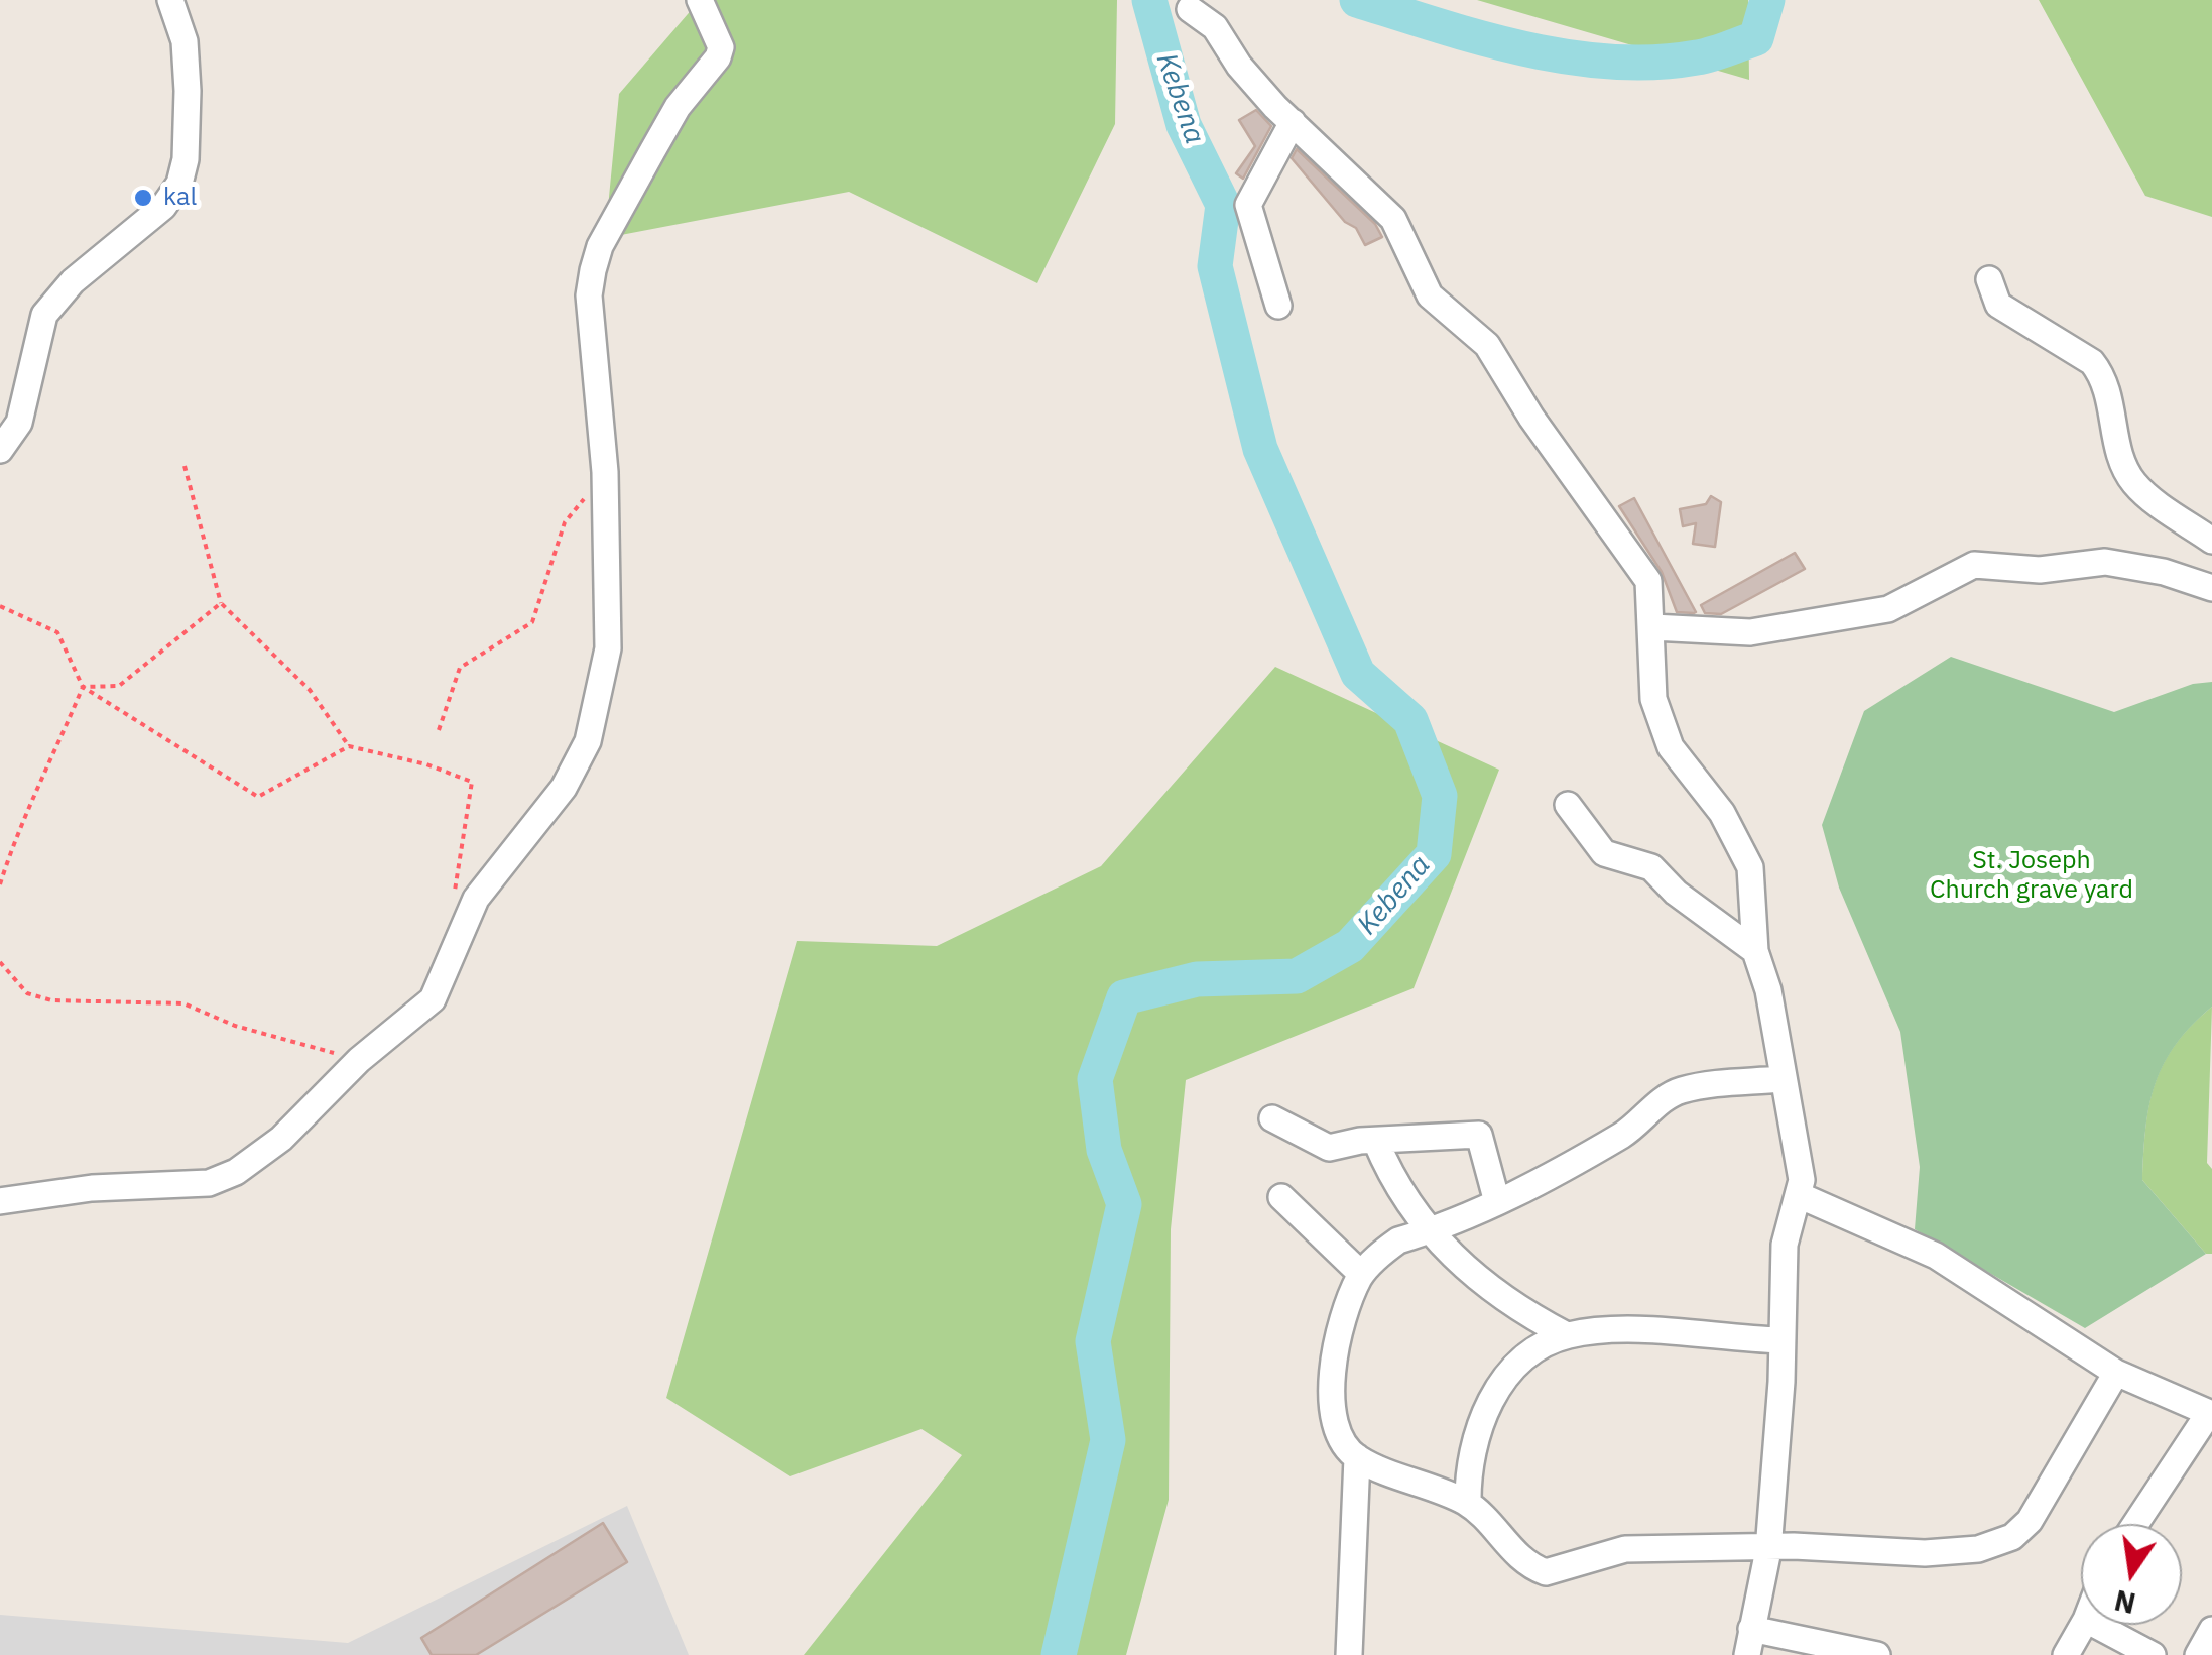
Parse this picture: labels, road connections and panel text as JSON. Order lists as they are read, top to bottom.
{
  "water": ["Kebena"],
  "parks": ["St. Joseph Church grave yard"],
  "places": ["kal"],
  "north": "bottom"
}
